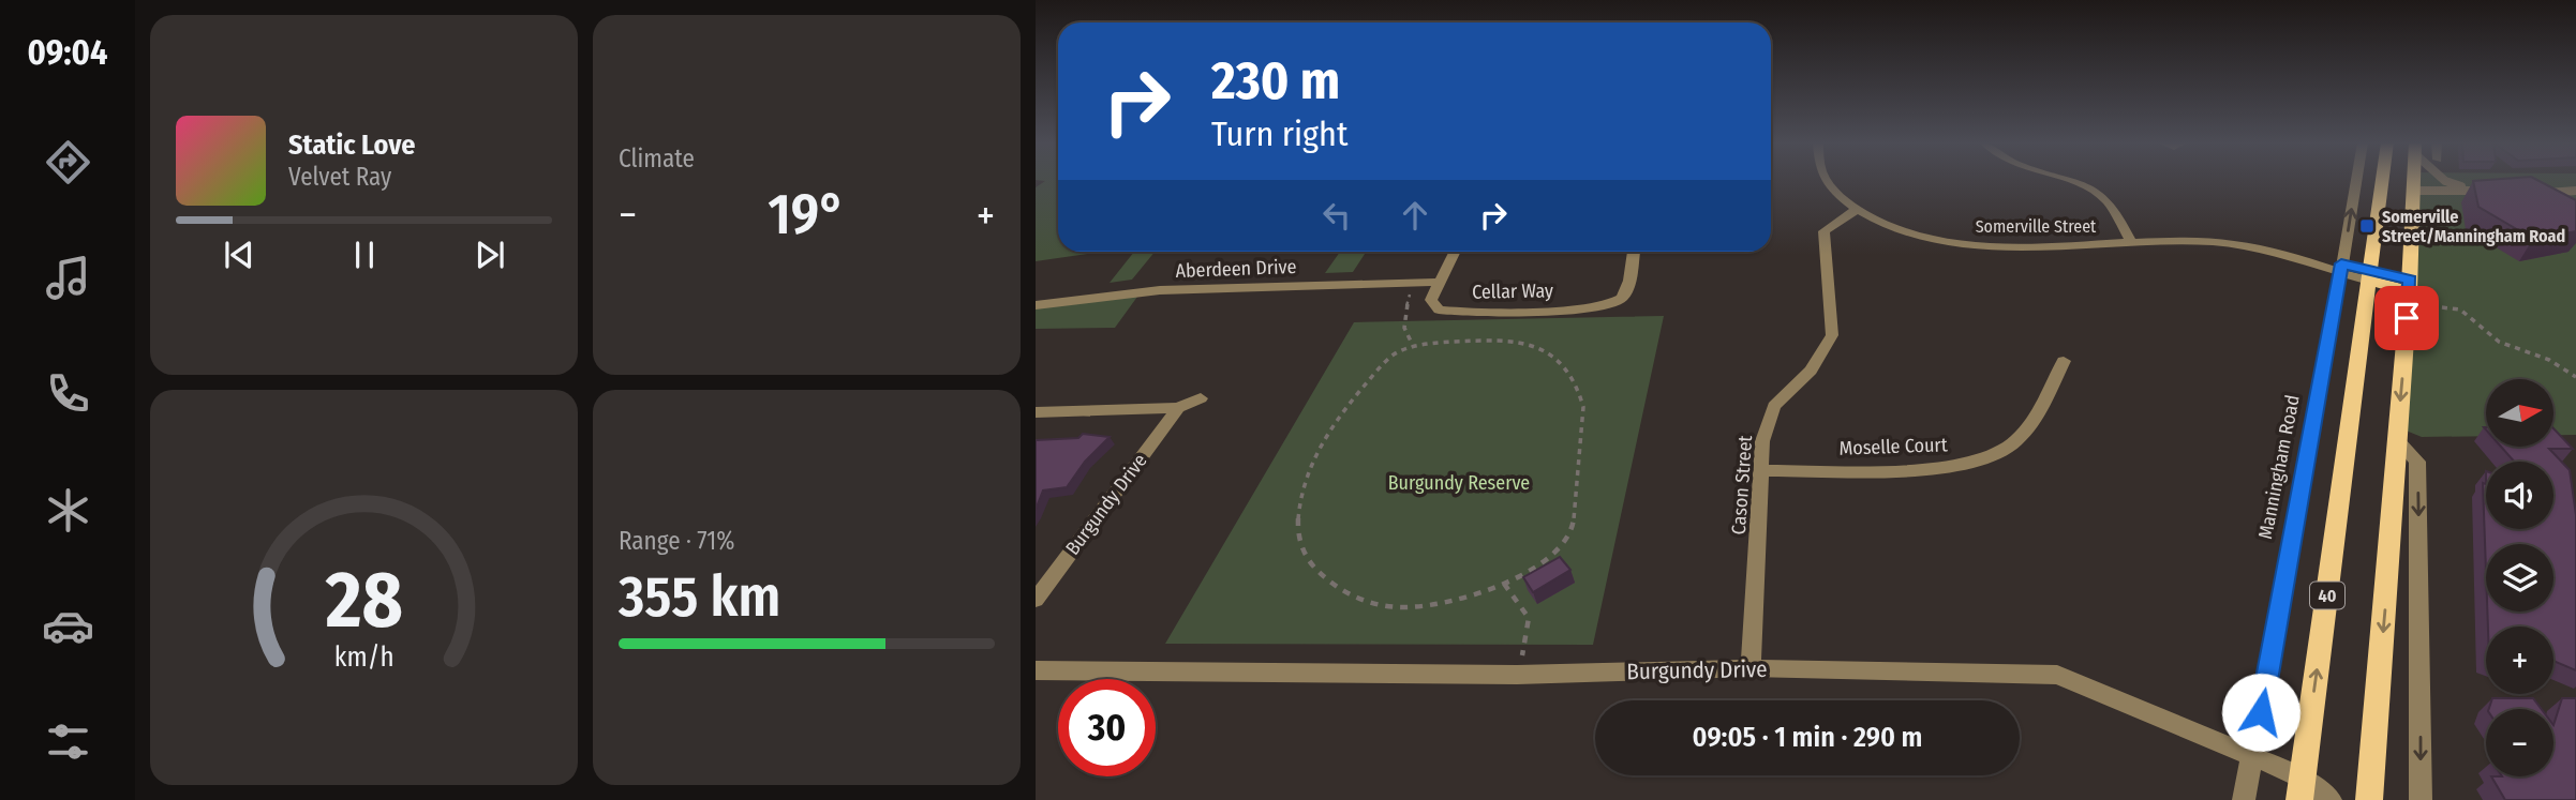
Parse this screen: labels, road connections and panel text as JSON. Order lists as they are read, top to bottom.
{
  "streets": {
    "main road": ["40"],
    "street": [
      "Somerville Street",
      "Aberdeen Drive",
      "Cellar Way",
      "Moselle Court",
      "Manningham Road",
      "Cason Street",
      "Burgundy Drive"
    ]
  },
  "crossings": [
    ["Somerville Street", "Manningham Road"],
    ["Somerville Street", "Cason Street"],
    ["Somerville Street", "40"],
    ["Aberdeen Drive", "Cellar Way"],
    ["Moselle Court", "Cason Street"],
    ["Manningham Road", "Burgundy Drive"],
    ["Cason Street", "Burgundy Drive"],
    ["Burgundy Drive", "40"]
  ],
  "parks": ["Burgundy Reserve"],
  "places": {
    "transit": ["Somerville Street/Manningham Road"]
  },
  "north": "right",
  "page": {
    "tabs": "09:04",
    "tile": [
      "Climate",
      ["Range · 71%", "355 km"]
    ],
    "turn": ["230 m", "Turn right"],
    "song": ["Static Love", "Velvet Ray"],
    "heat": ["−", "19°", "+"],
    "map_buttons": ["+", "−"],
    "limit": "30",
    "trip": "09:05 · 1 min · 290 m",
    "gauge": ["28", "km/h"]
  }
}
